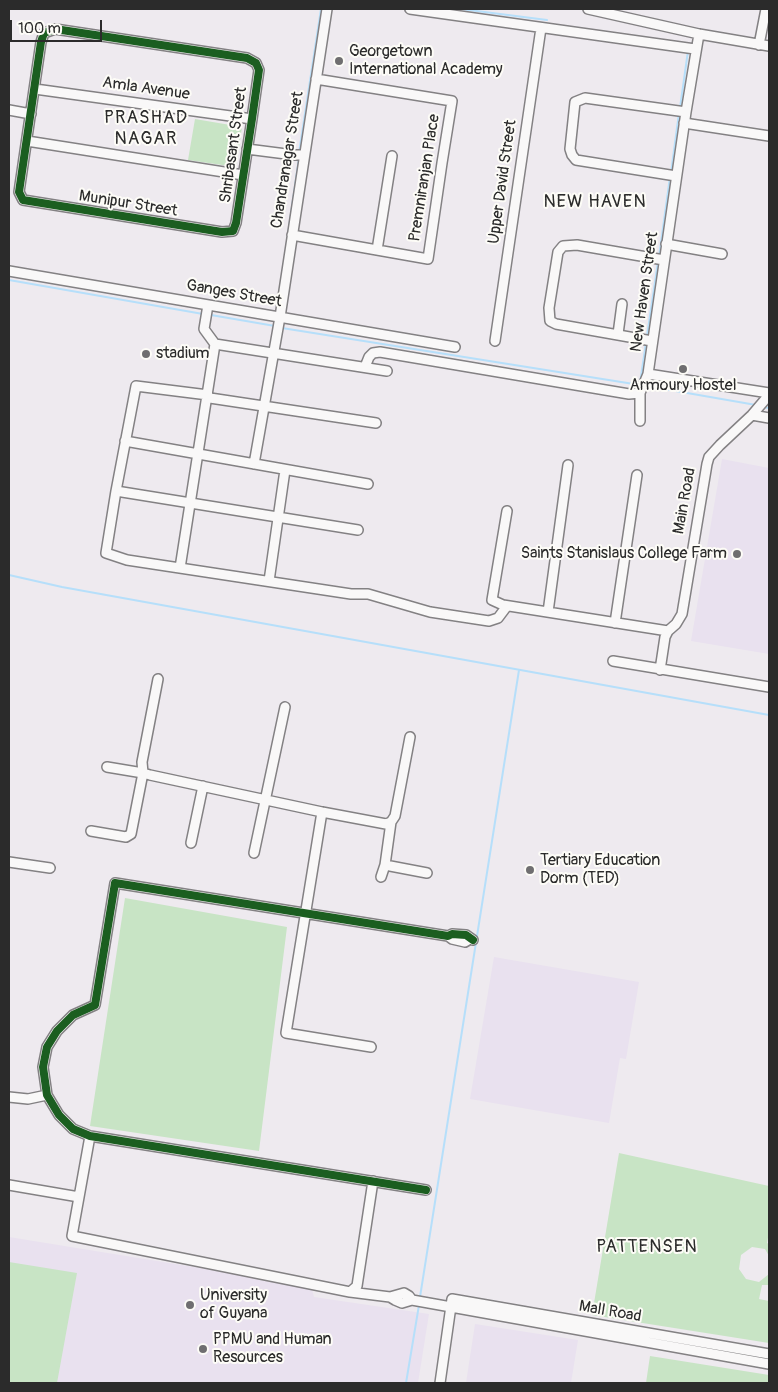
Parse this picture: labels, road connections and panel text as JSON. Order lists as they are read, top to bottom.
{
  "streets": {
    "street": [
      "Amla Avenue",
      "Shribasant Street",
      "Chandranagar Street",
      "Premniranjan Place",
      "Upper David Street",
      "Munipur Street",
      "New Haven Street",
      "Ganges Street",
      "Main Road",
      "Mall Road"
    ]
  },
  "crossings": [
    ["Amla Avenue", "Shribasant Street"],
    ["Shribasant Street", "Munipur Street"],
    ["Chandranagar Street", "Premniranjan Place"],
    ["Chandranagar Street", "Ganges Street"]
  ],
  "districts": ["PRASHAD NAGAR", "NEW HAVEN", "PATTENSEN"],
  "places": [
    "Georgetown International Academy",
    "stadium",
    "Armoury Hostel",
    "Saints Stanislaus College Farm",
    "Tertiary Education Dorm (TED)",
    "University of Guyana",
    "PPMU and Human Resources"
  ],
  "scale_bar": "100 m"
}
